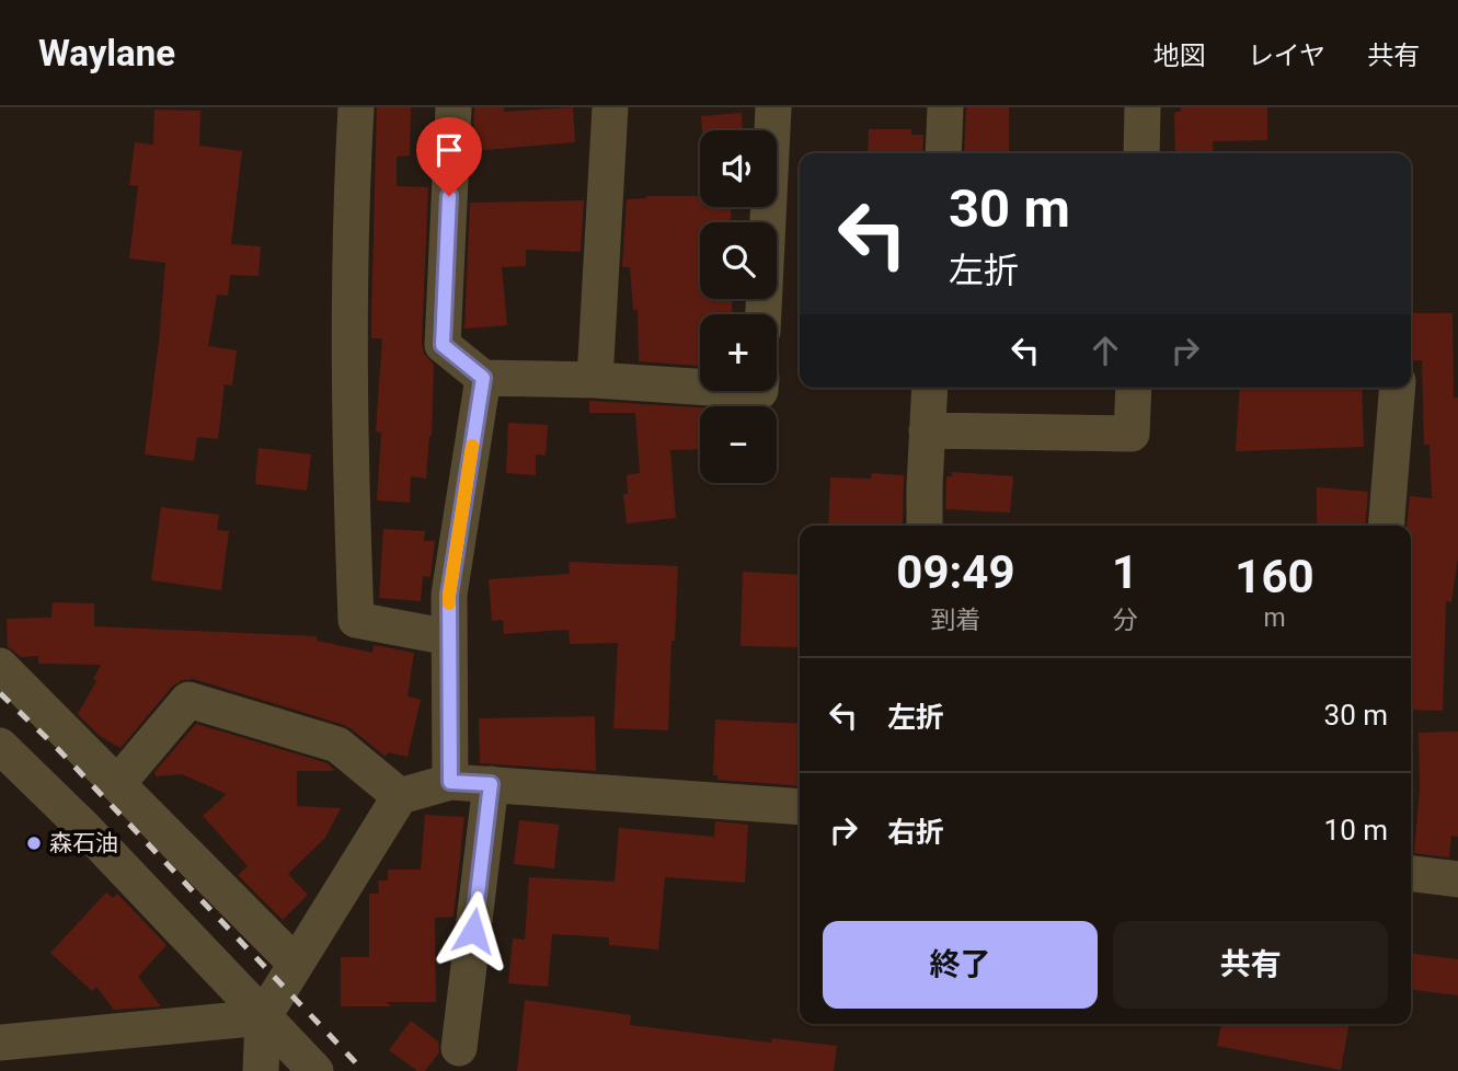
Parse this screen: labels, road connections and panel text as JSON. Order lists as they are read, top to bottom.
{
  "places": ["森石油"],
  "page": {
    "header": "Waylane",
    "nav": ["地図", "レイヤ", "共有"],
    "map_buttons": ["+", "−"],
    "turn": ["30 m", "左折"],
    "eta": [
      "09:49",
      "到着",
      "1",
      "分",
      "160",
      "m"
    ],
    "list": [
      {
        "name": "左折",
        "value": "30 m"
      },
      {
        "name": "右折",
        "value": "10 m"
      }
    ],
    "buttons": ["終了", "共有"]
  }
}
